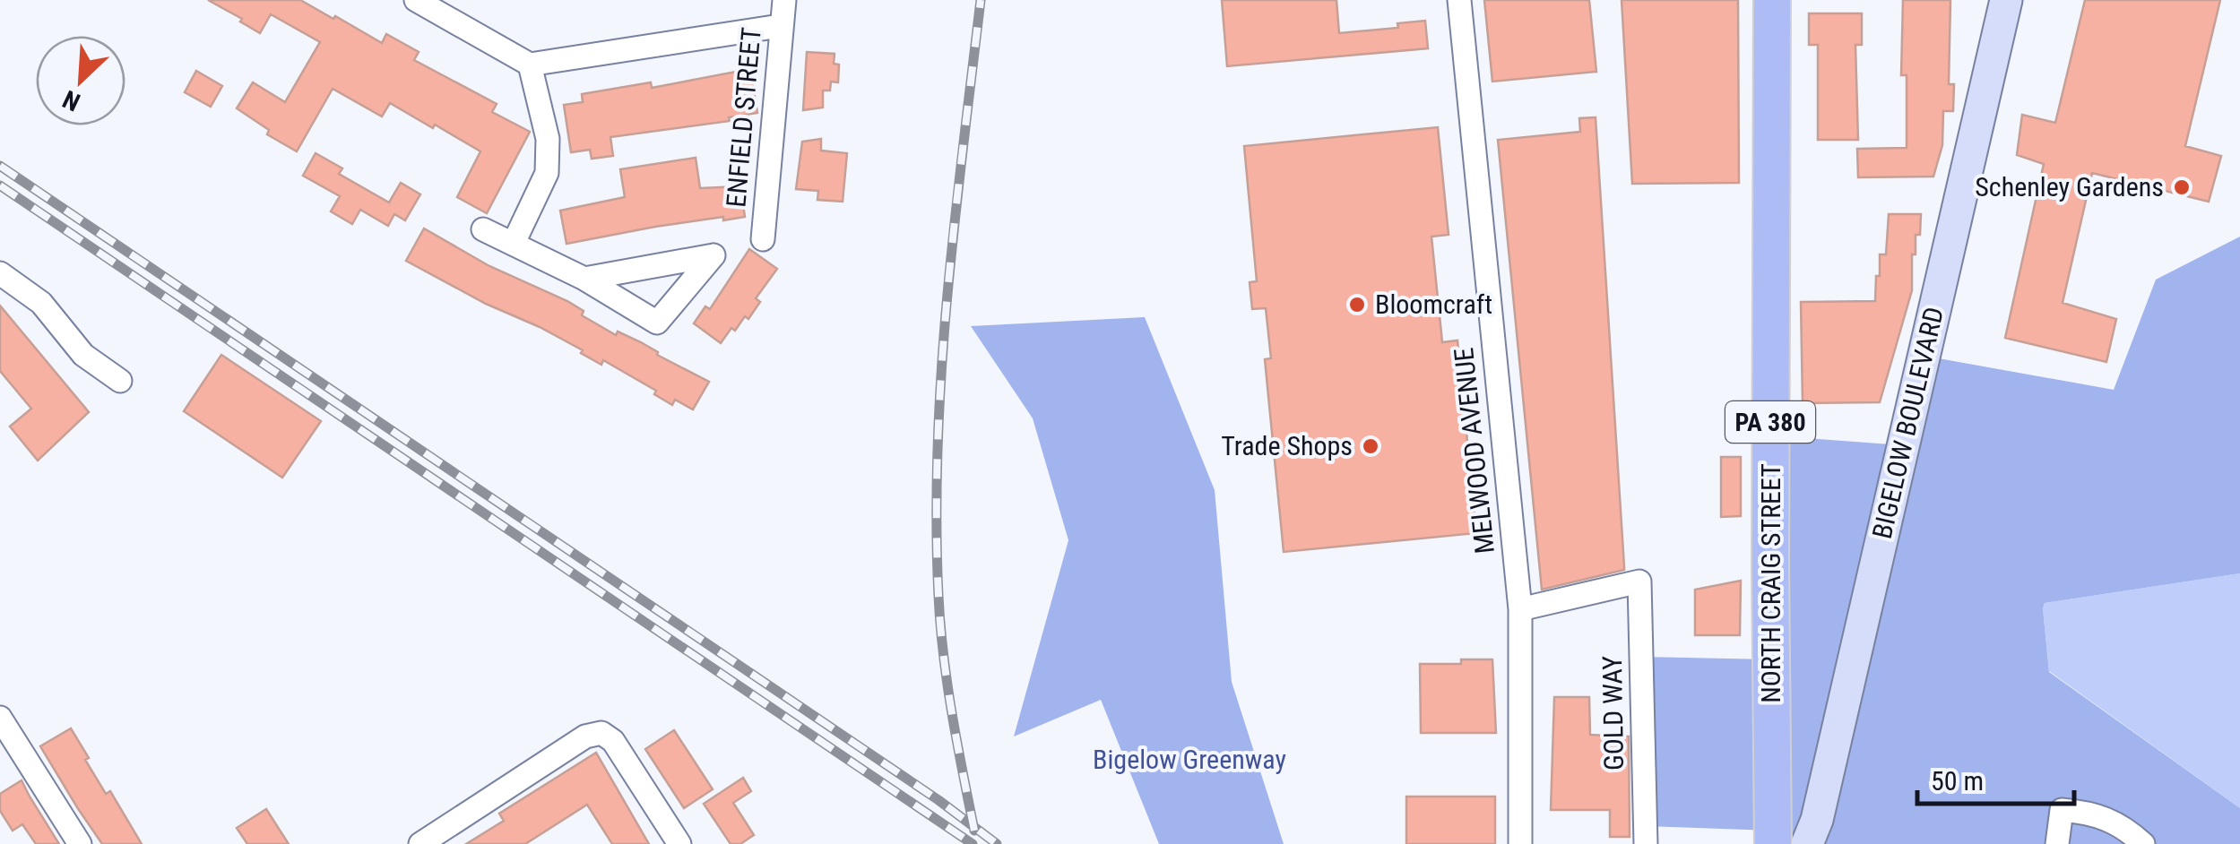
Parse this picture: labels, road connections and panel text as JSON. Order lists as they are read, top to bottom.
{
  "streets": {
    "main road": ["PA 380", "BIGELOW BOULEVARD", "NORTH CRAIG STREET"],
    "street": ["ENFIELD STREET", "MELWOOD AVENUE", "GOLD WAY"]
  },
  "crossings": [
    ["MELWOOD AVENUE", "GOLD WAY"]
  ],
  "parks": ["Bigelow Greenway"],
  "places": ["Schenley Gardens", "Bloomcraft", "Trade Shops"],
  "scale_bar": "50 m",
  "north": "bottom left"
}
